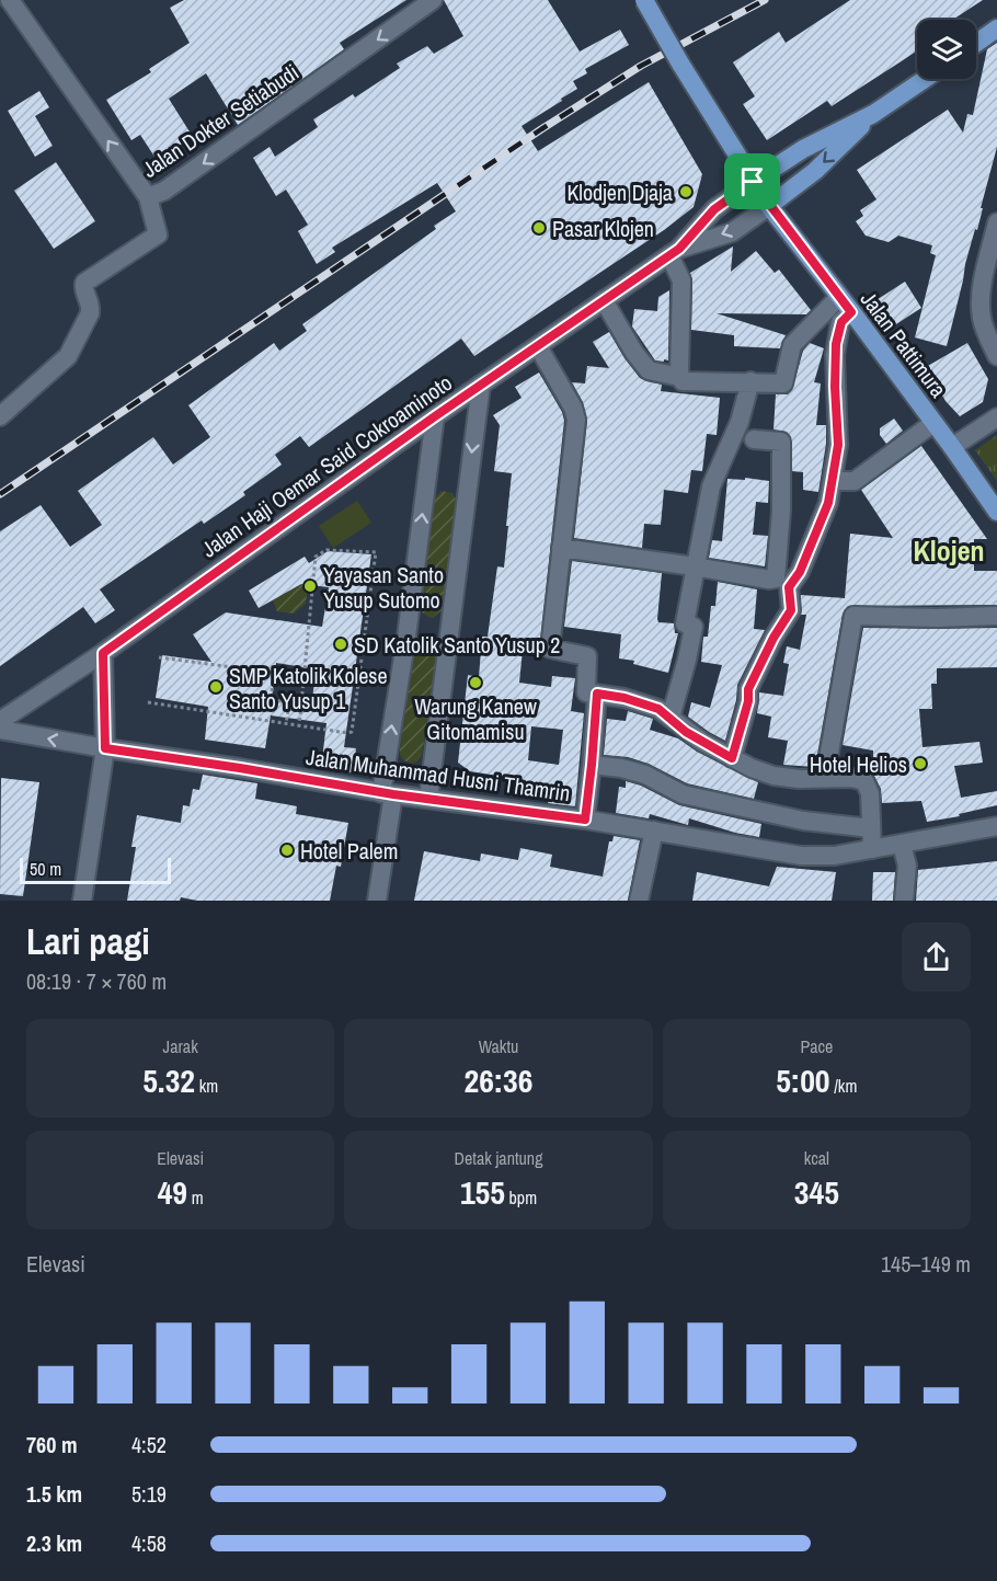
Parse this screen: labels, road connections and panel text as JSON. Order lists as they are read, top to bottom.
{
  "streets": {
    "main road": ["Jalan Pattimura"],
    "street": ["Jalan Dokter Setiabudi", "Jalan Haji Oemar Said Cokroaminoto", "Jalan Muhammad Husni Thamrin"]
  },
  "crossings": [
    ["Jalan Pattimura", "Jalan Haji Oemar Said Cokroaminoto"]
  ],
  "one_way": ["Jalan Dokter Setiabudi"],
  "districts": ["Klojen"],
  "places": [
    "Klodjen Djaja",
    "Pasar Klojen",
    "Yayasan Santo Yusup Sutomo",
    "SD Katolik Santo Yusup 2",
    "Warung Kanew Gitomamisu",
    "SMP Katolik Kolese Santo Yusup 1",
    "Hotel Helios",
    "Hotel Palem"
  ],
  "scale_bar": "50 m",
  "page": {
    "scale": "50 m",
    "heading": ["Lari pagi", "08:19 · 7 × 760 m"],
    "stats": [
      ["Jarak", "5.32 km"],
      ["Waktu", "26:36"],
      ["Pace", "5:00 /km"],
      ["Elevasi", "49 m"],
      ["Detak jantung", "155 bpm"],
      ["kcal", "345"]
    ],
    "chart": ["Elevasi", "145–149 m"],
    "list": [
      {
        "name": "760 m",
        "note": "4:52"
      },
      {
        "name": "1.5 km",
        "note": "5:19"
      },
      {
        "name": "2.3 km",
        "note": "4:58"
      }
    ]
  }
}
